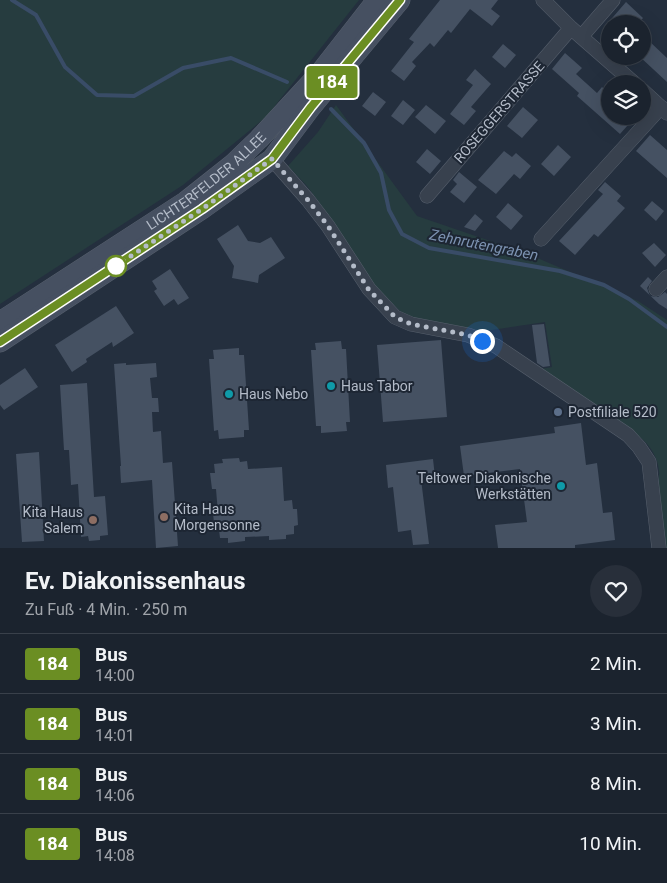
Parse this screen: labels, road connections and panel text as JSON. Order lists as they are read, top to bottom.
{
  "streets": {
    "main road": ["LICHTERFELDER ALLEE"],
    "street": ["ROSEGGERSTRASSE"]
  },
  "water": ["Zehnrutengraben"],
  "places": [
    "Haus Tabor",
    "Haus Nebo",
    "Postfiliale 520",
    "Teltower Diakonische Werkstätten",
    "Kita Haus Morgensonne",
    "Kita Haus Salem"
  ],
  "lines": ["bus line 184"],
  "page": {
    "on_map": "184",
    "heading": ["Ev. Diakonissenhaus", "Zu Fuß · 4 Min. · 250 m"],
    "list": [
      {
        "mark": "184",
        "name": "Bus",
        "note": "14:00",
        "value": "2 Min."
      },
      {
        "mark": "184",
        "name": "Bus",
        "note": "14:01",
        "value": "3 Min."
      },
      {
        "mark": "184",
        "name": "Bus",
        "note": "14:06",
        "value": "8 Min."
      },
      {
        "mark": "184",
        "name": "Bus",
        "note": "14:08",
        "value": "10 Min."
      }
    ]
  }
}
